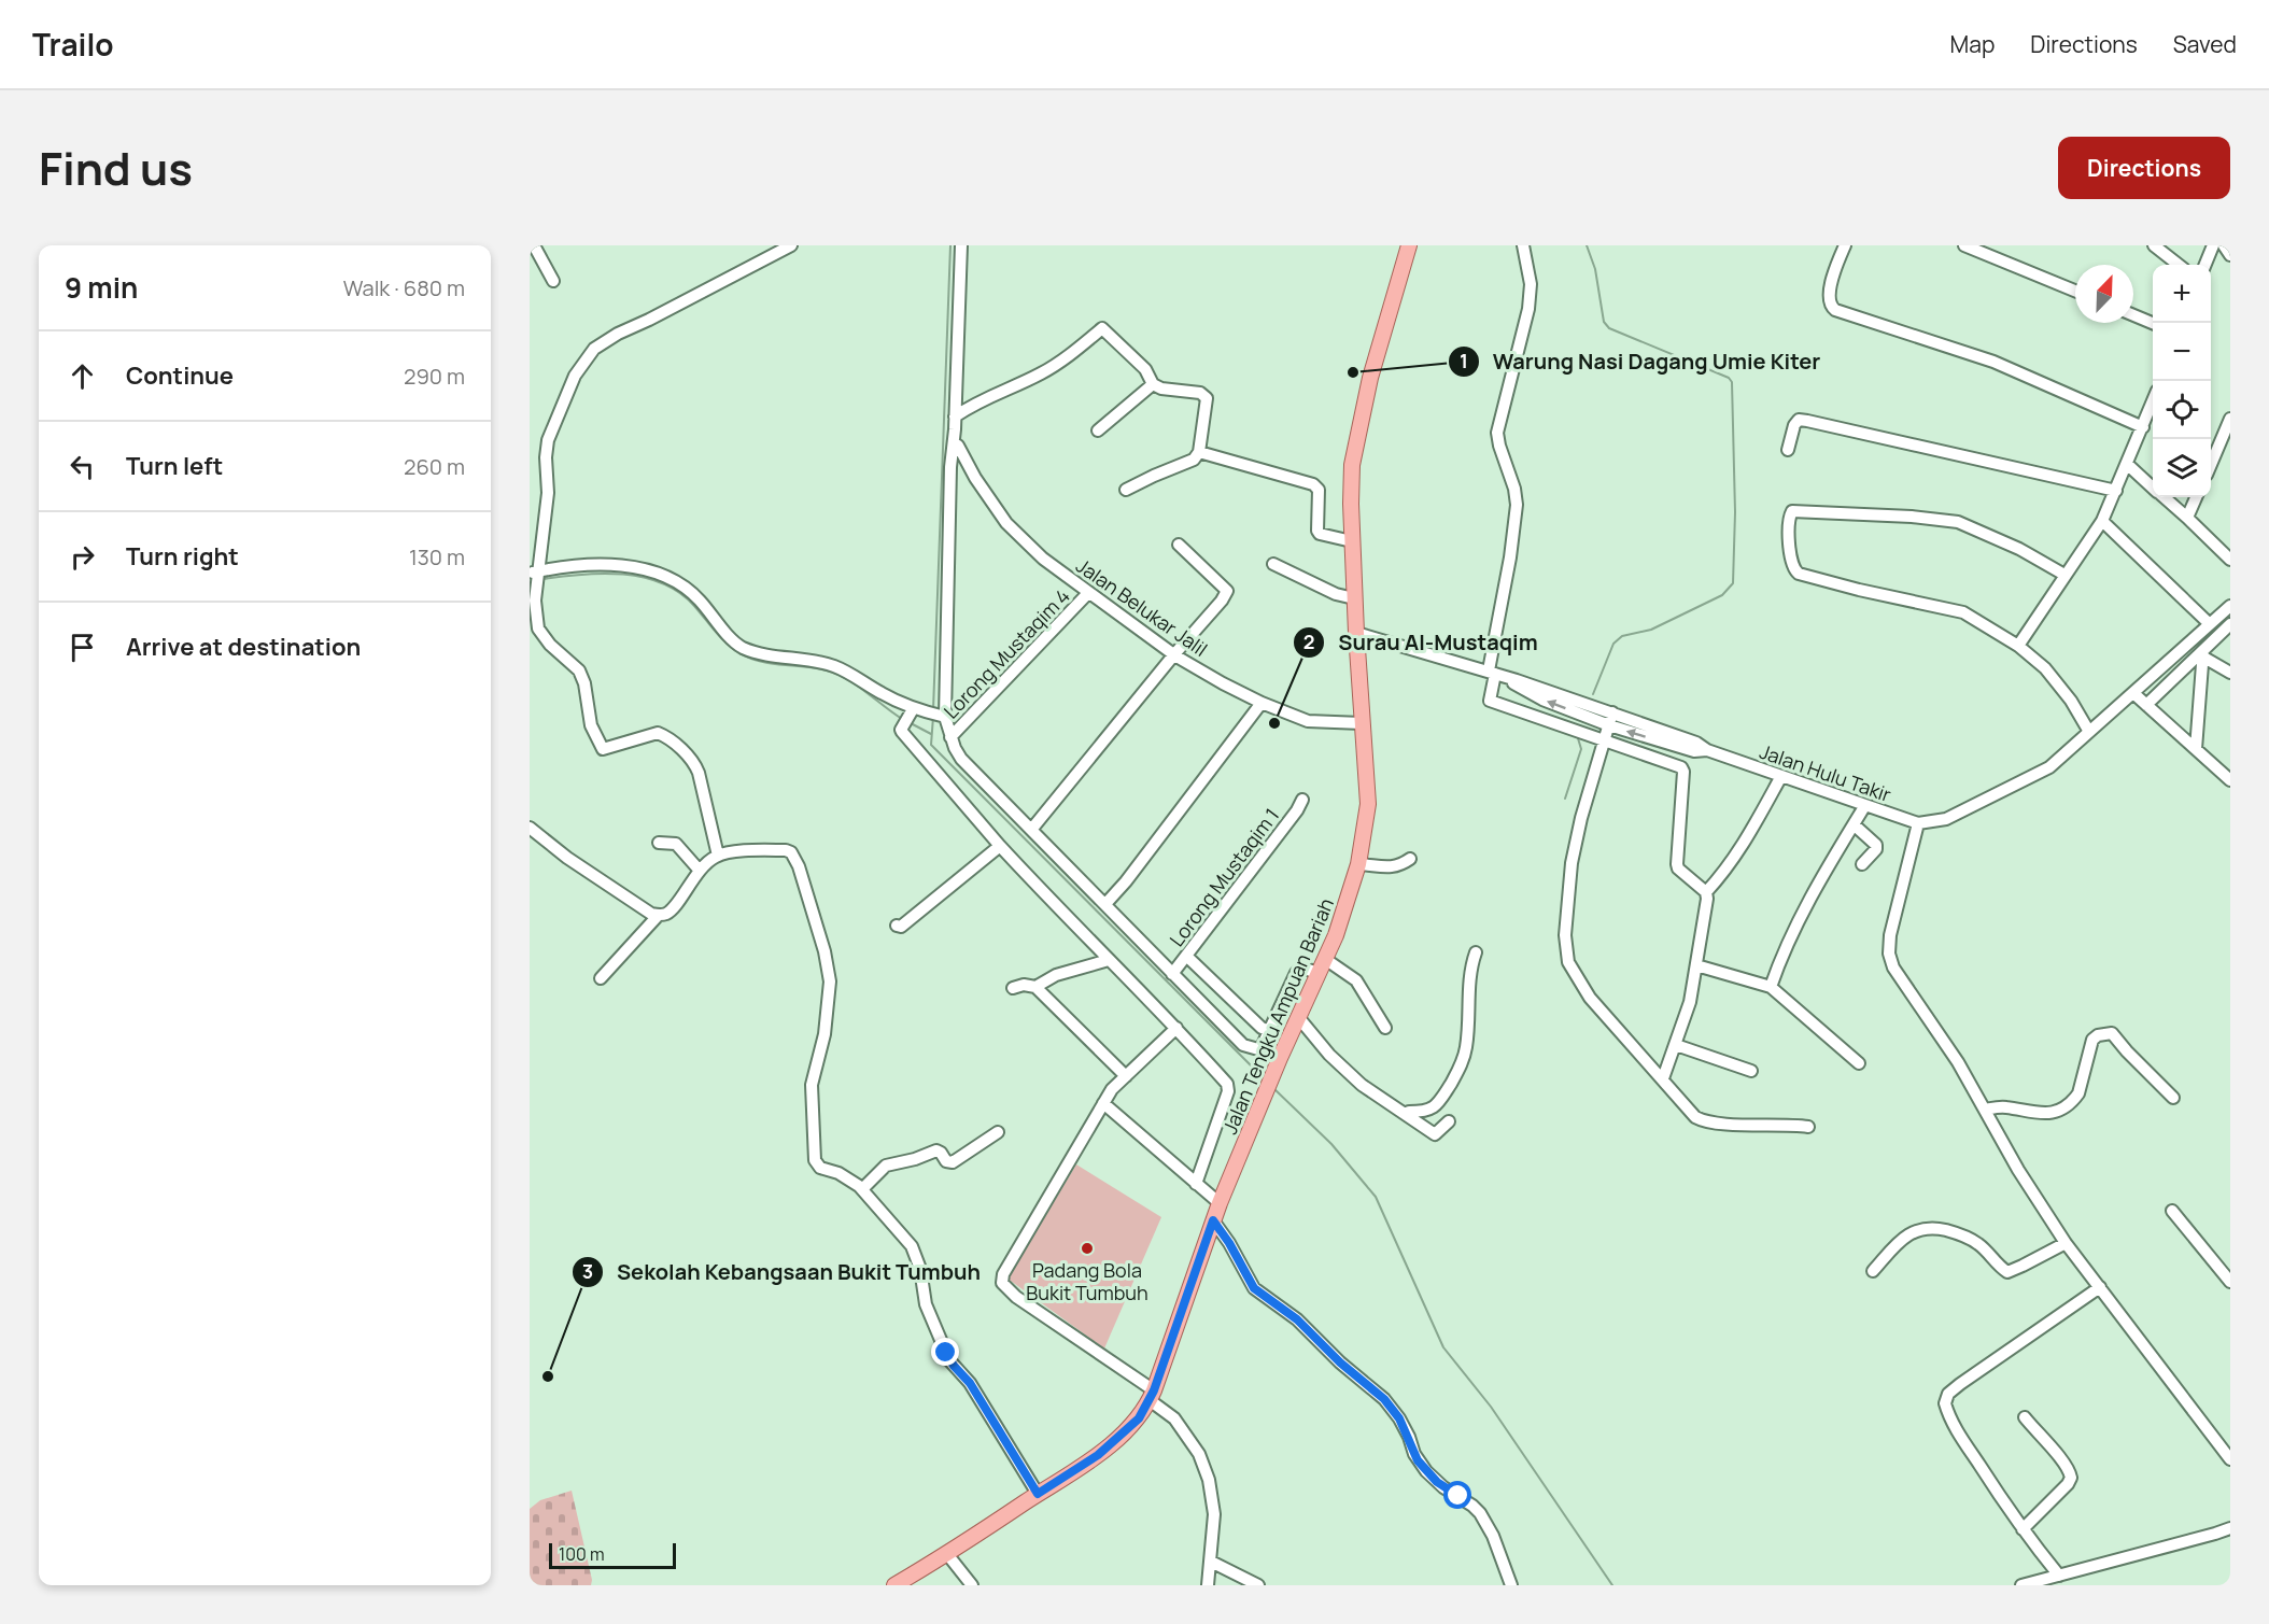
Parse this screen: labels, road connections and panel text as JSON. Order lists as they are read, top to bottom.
{
  "streets": {
    "main road": ["Jalan Tengku Ampuan Bariah"],
    "street": [
      "Jalan Belukar Jalil",
      "Lorong Mustaqim 4",
      "Jalan Hulu Takir",
      "Lorong Mustaqim 1"
    ]
  },
  "crossings": [
    ["Jalan Belukar Jalil", "Lorong Mustaqim 4"],
    ["Jalan Belukar Jalil", "Jalan Tengku Ampuan Bariah"],
    ["Jalan Hulu Takir", "Jalan Tengku Ampuan Bariah"]
  ],
  "places": [
    "Warung Nasi Dagang Umie Kiter",
    "Surau Al-Mustaqim",
    "Padang Bola Bukit Tumbuh",
    "Sekolah Kebangsaan Bukit Tumbuh"
  ],
  "scale_bar": "100 m",
  "north": "top right",
  "page": {
    "header": "Trailo",
    "nav": ["Map", "Directions", "Saved"],
    "title": "Find us",
    "buttons": "Directions",
    "heading": ["9 min", "Walk · 680 m"],
    "map_buttons": ["+", "−"],
    "list": [
      ["Continue", "290 m"],
      ["Turn left", "260 m"],
      ["Turn right", "130 m"],
      "Arrive at destination"
    ],
    "scale": "100 m"
  }
}
